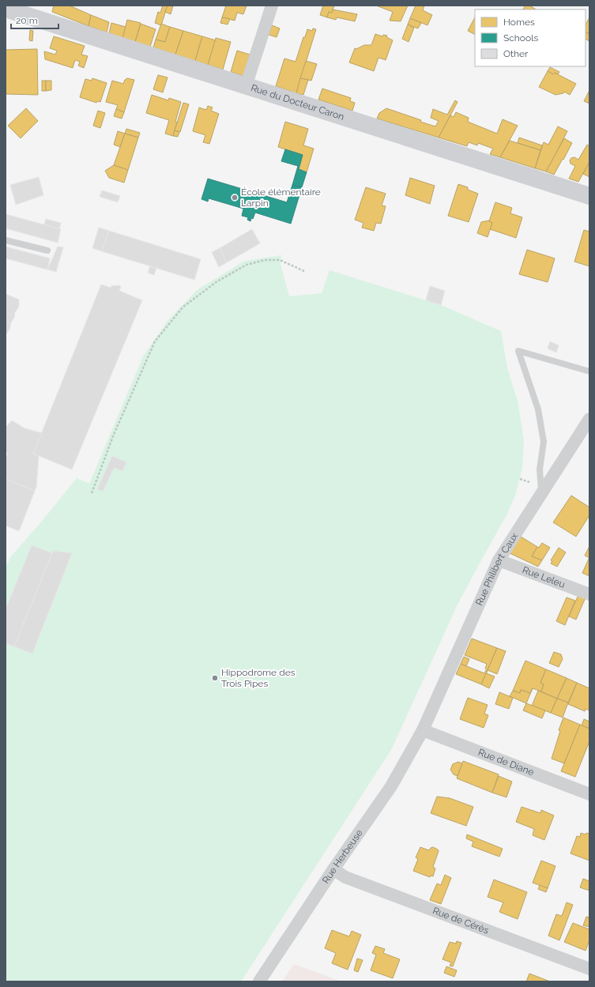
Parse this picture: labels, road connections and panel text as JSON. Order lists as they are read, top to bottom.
{
  "streets": {
    "street": [
      "Rue du Docteur Caron",
      "Rue Philibert Caux",
      "Rue Leleu",
      "Rue de Diane",
      "Rue Herbeuse",
      "Rue de Cérès"
    ]
  },
  "crossings": [
    ["Rue Philibert Caux", "Rue Leleu"],
    ["Rue Philibert Caux", "Rue de Diane"],
    ["Rue Philibert Caux", "Rue Herbeuse"],
    ["Rue de Diane", "Rue Herbeuse"],
    ["Rue Herbeuse", "Rue de Cérès"]
  ],
  "places": ["École élémentaire Larpin", "Hippodrome des Trois Pipes"],
  "legend": ["Homes", "Schools", "Other"],
  "scale_bar": "20 m"
}
